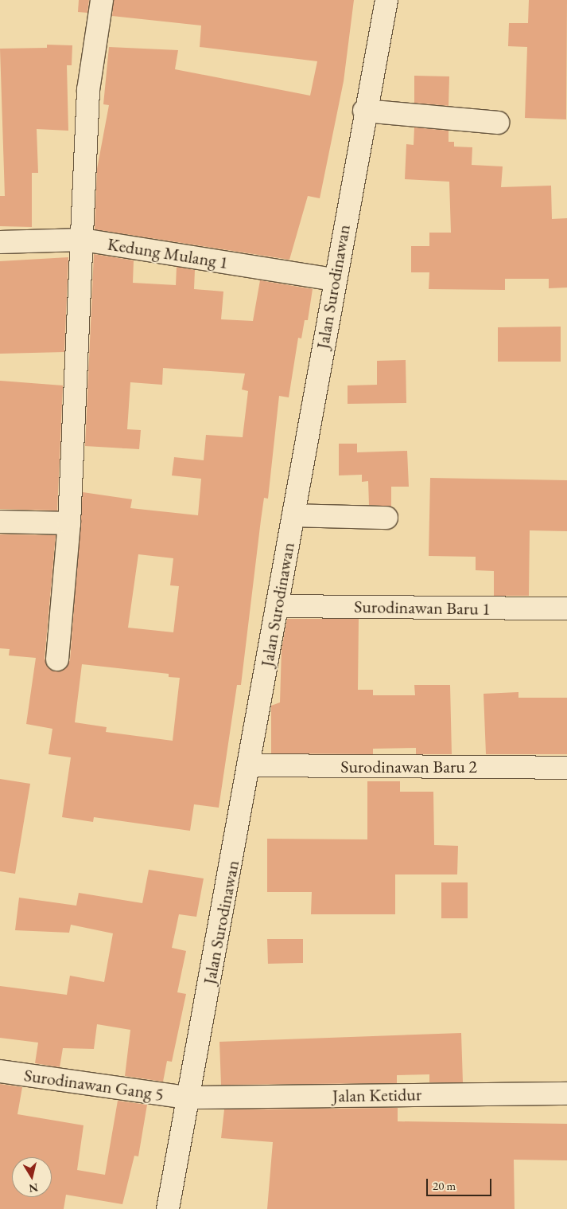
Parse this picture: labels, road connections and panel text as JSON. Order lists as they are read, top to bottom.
{
  "streets": {
    "street": [
      "Kedung Mulang 1",
      "Jalan Surodinawan",
      "Surodinawan Baru 1",
      "Surodinawan Baru 2",
      "Surodinawan Gang 5",
      "Jalan Ketidur"
    ]
  },
  "crossings": [
    ["Kedung Mulang 1", "Jalan Surodinawan"],
    ["Jalan Surodinawan", "Surodinawan Baru 1"],
    ["Jalan Surodinawan", "Surodinawan Baru 2"],
    ["Jalan Surodinawan", "Surodinawan Gang 5"],
    ["Jalan Surodinawan", "Jalan Ketidur"],
    ["Surodinawan Gang 5", "Jalan Ketidur"]
  ],
  "scale_bar": "20 m",
  "north": "bottom"
}
